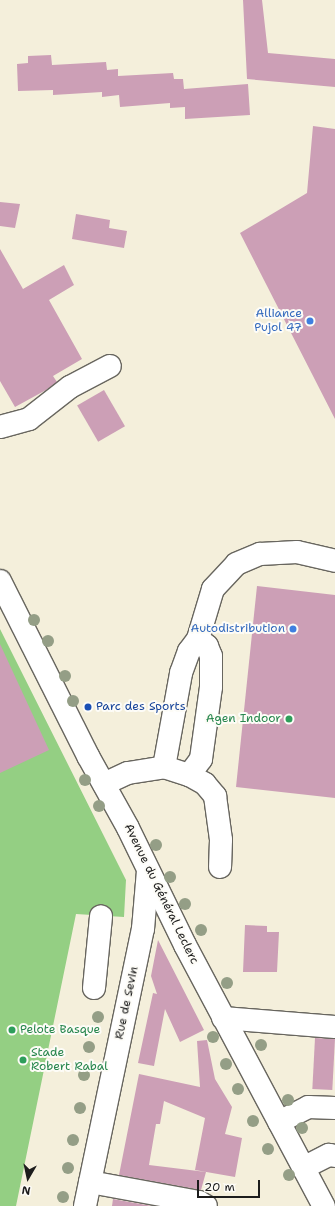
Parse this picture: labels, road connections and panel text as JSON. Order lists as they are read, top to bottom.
{
  "streets": {
    "street": ["Avenue du Général Leclerc", "Rue de Sevin"]
  },
  "crossings": [
    ["Avenue du Général Leclerc", "Rue de Sevin"]
  ],
  "places": [
    "Alliance Pujol 47",
    "Autodistribution",
    "Parc des Sports",
    "Agen Indoor",
    "Pelote Basque",
    "Stade Robert Rabal"
  ],
  "scale_bar": "20 m",
  "north": "bottom"
}
